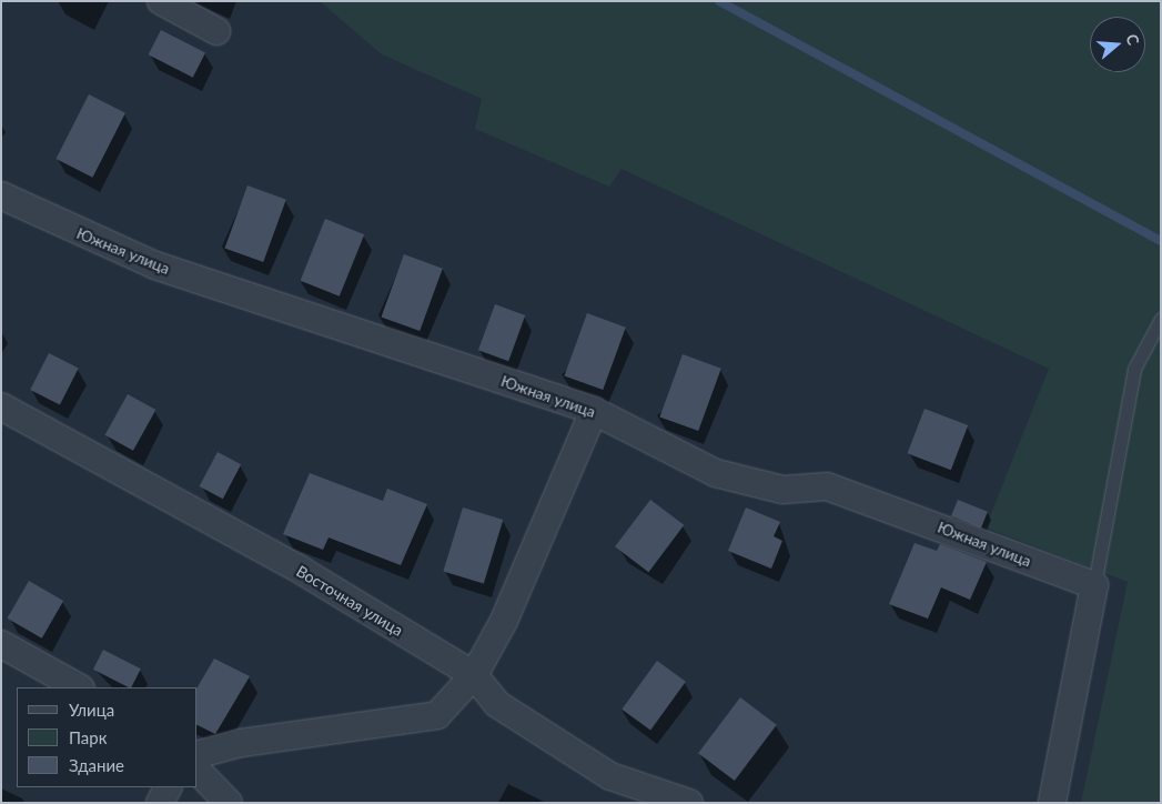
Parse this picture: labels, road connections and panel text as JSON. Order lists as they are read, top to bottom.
{
  "streets": {
    "street": ["Южная улица", "Восточная улица"]
  },
  "legend": ["Улица", "Парк", "Здание"],
  "north": "right"
}
